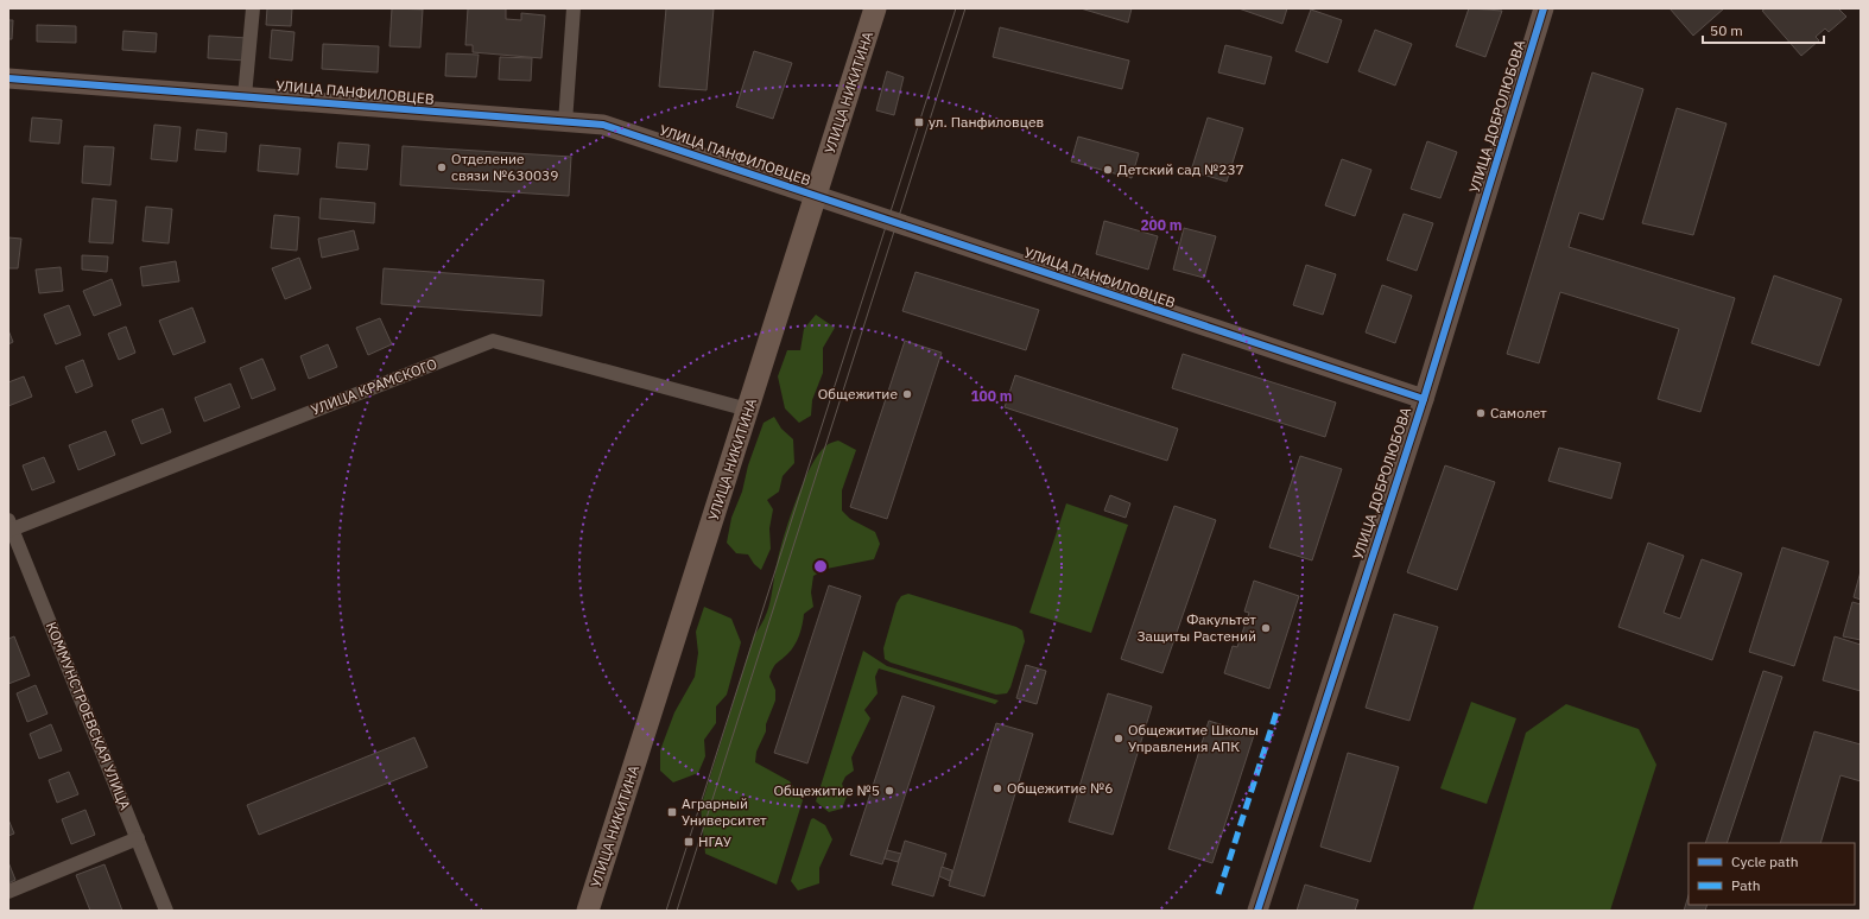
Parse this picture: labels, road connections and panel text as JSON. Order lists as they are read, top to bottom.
{
  "streets": {
    "main road": ["УЛИЦА НИКИТИНА"],
    "street": [
      "УЛИЦА ПАНФИЛОВЦЕВ",
      "УЛИЦА ДОБРОЛЮБОВА",
      "УЛИЦА КРАМСКОГО",
      "КОММУНСТРОЕВСКАЯ УЛИЦА"
    ]
  },
  "crossings": [
    ["УЛИЦА ПАНФИЛОВЦЕВ", "УЛИЦА НИКИТИНА"],
    ["УЛИЦА ПАНФИЛОВЦЕВ", "УЛИЦА ДОБРОЛЮБОВА"],
    ["УЛИЦА НИКИТИНА", "УЛИЦА КРАМСКОГО"],
    ["УЛИЦА КРАМСКОГО", "КОММУНСТРОЕВСКАЯ УЛИЦА"]
  ],
  "places": {
    "transit": ["ул. Панфиловцев", "Аграрный Университет", "НГАУ"],
    "other": [
      "Отделение связи №630039",
      "Детский сад №237",
      "Общежитие",
      "Самолет",
      "Факультет Защиты Растений",
      "Общежитие Школы Управления АПК",
      "Общежитие №6",
      "Общежитие №5"
    ]
  },
  "legend": ["Cycle path", "Path"],
  "scale_bar": "50 m",
  "rings": ["200 m", "100 m"]
}
